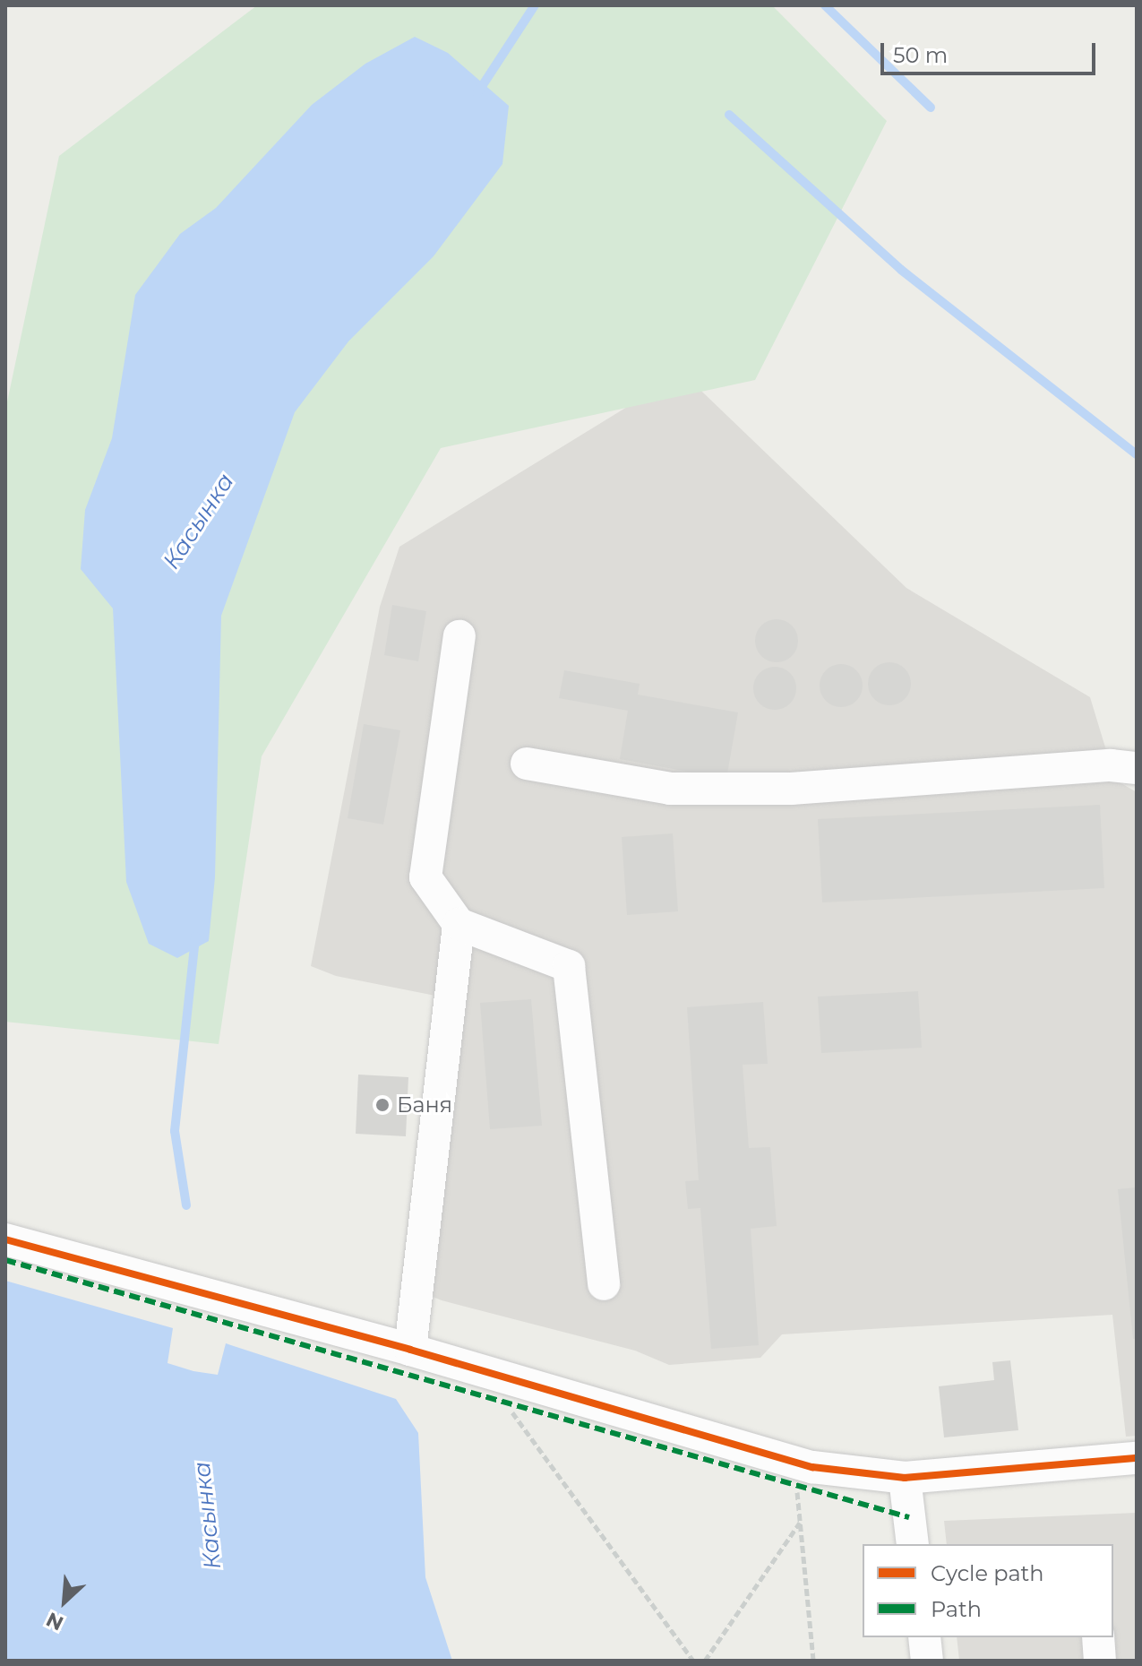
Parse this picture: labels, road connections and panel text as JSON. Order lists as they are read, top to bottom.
{
  "water": ["Касынка"],
  "places": ["Баня"],
  "legend": ["Cycle path", "Path"],
  "scale_bar": "50 m",
  "north": "bottom left"
}
